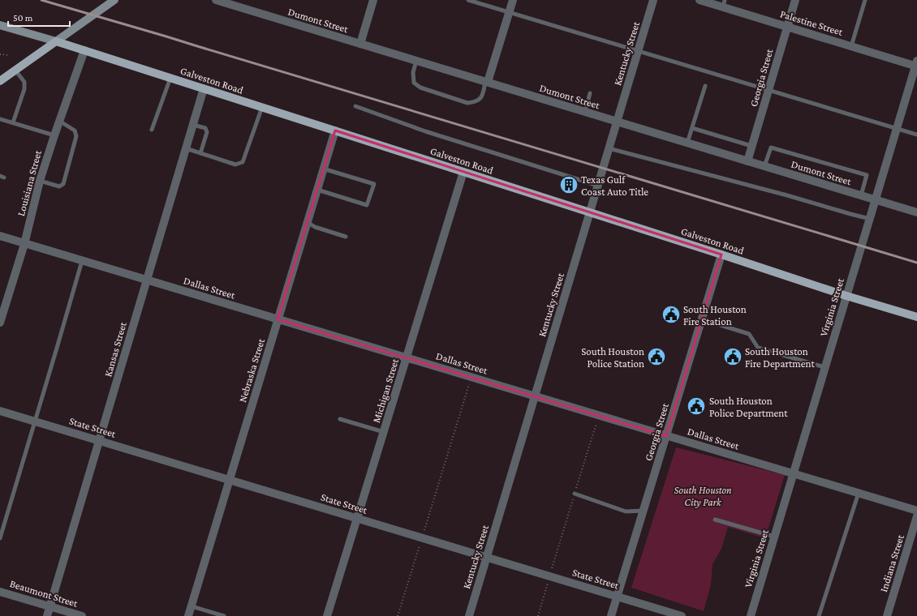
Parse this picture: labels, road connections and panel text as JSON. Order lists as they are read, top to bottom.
{
  "streets": {
    "main road": ["Galveston Road"],
    "street": [
      "Dumont Street",
      "Palestine Street",
      "Kentucky Street",
      "Georgia Street",
      "Louisiana Street",
      "Dallas Street",
      "Virginia Street",
      "Kansas Street",
      "Nebraska Street",
      "Michigan Street",
      "State Street",
      "Indiana Street",
      "Beaumont Street"
    ]
  },
  "crossings": [
    ["Dumont Street", "Kentucky Street"],
    ["Dumont Street", "Georgia Street"],
    ["Dumont Street", "Virginia Street"],
    ["Palestine Street", "Georgia Street"],
    ["Palestine Street", "Virginia Street"],
    ["Kentucky Street", "Galveston Road"],
    ["Kentucky Street", "Dallas Street"],
    ["Kentucky Street", "State Street"],
    ["Georgia Street", "Galveston Road"],
    ["Georgia Street", "Dallas Street"],
    ["Georgia Street", "State Street"],
    ["Galveston Road", "Louisiana Street"],
    ["Galveston Road", "Virginia Street"],
    ["Galveston Road", "Kansas Street"],
    ["Galveston Road", "Nebraska Street"],
    ["Galveston Road", "Michigan Street"],
    ["Louisiana Street", "Dallas Street"],
    ["Dallas Street", "Virginia Street"],
    ["Dallas Street", "Kansas Street"],
    ["Dallas Street", "Nebraska Street"],
    ["Dallas Street", "Michigan Street"],
    ["Kansas Street", "State Street"],
    ["Kansas Street", "Beaumont Street"],
    ["Nebraska Street", "State Street"],
    ["Michigan Street", "State Street"]
  ],
  "parks": ["South Houston City Park"],
  "places": {
    "building": ["Texas Gulf Coast Auto Title"],
    "public building": [
      "South Houston Fire Station",
      "South Houston Police Station",
      "South Houston Fire Department",
      "South Houston Police Department"
    ]
  },
  "scale_bar": "50 m"
}
